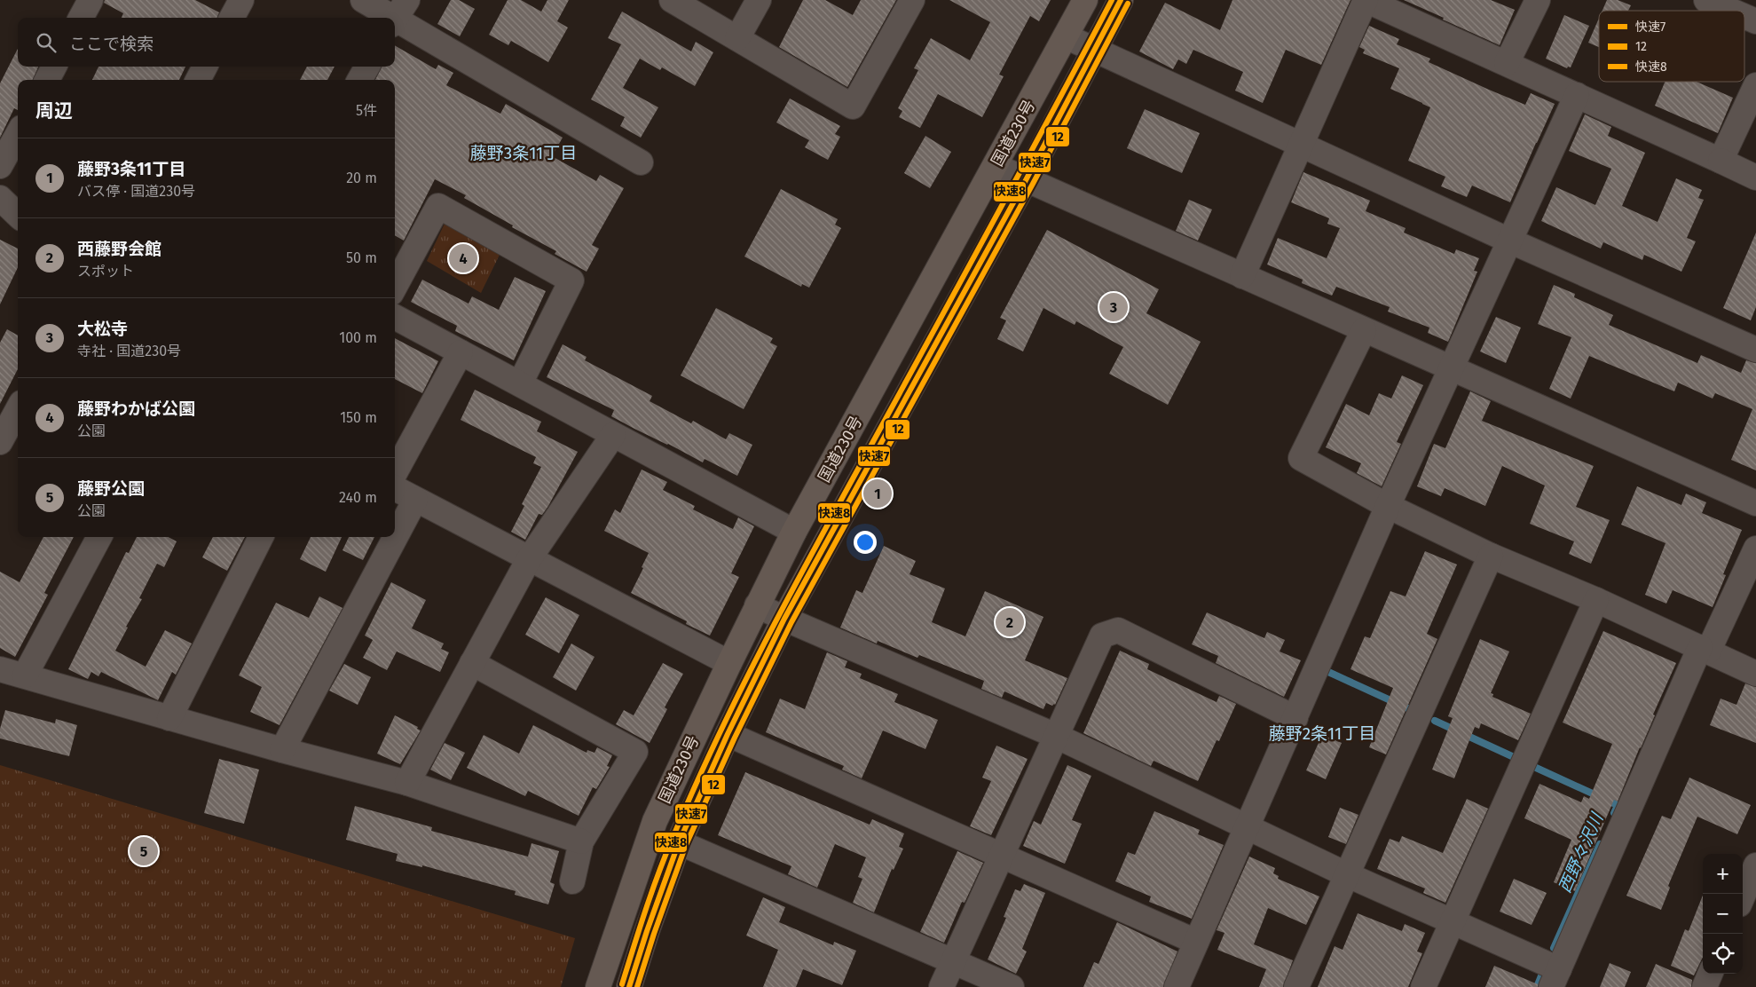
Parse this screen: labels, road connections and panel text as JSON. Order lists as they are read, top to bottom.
{
  "streets": {
    "highway": ["国道230号"]
  },
  "districts": ["藤野3条11丁目", "藤野2条11丁目"],
  "water": ["西野々沢川"],
  "lines": ["transit line 快速7", "transit line 快速8", "transit line 12"],
  "legend": ["快速7", "12", "快速8"],
  "page": {
    "search": "ここで検索",
    "heading": ["周辺", "5件"],
    "list": [
      {
        "mark": "1",
        "name": "藤野3条11丁目",
        "note": "バス停 · 国道230号",
        "value": "20 m"
      },
      {
        "mark": "2",
        "name": "西藤野会館",
        "note": "スポット",
        "value": "50 m"
      },
      {
        "mark": "3",
        "name": "大松寺",
        "note": "寺社 · 国道230号",
        "value": "100 m"
      },
      {
        "mark": "4",
        "name": "藤野わかば公園",
        "note": "公園",
        "value": "150 m"
      },
      {
        "mark": "5",
        "name": "藤野公園",
        "note": "公園",
        "value": "240 m"
      }
    ],
    "pins": [
      "4",
      "3",
      "1",
      "2",
      "5"
    ],
    "map_buttons": ["+", "−"]
  }
}
